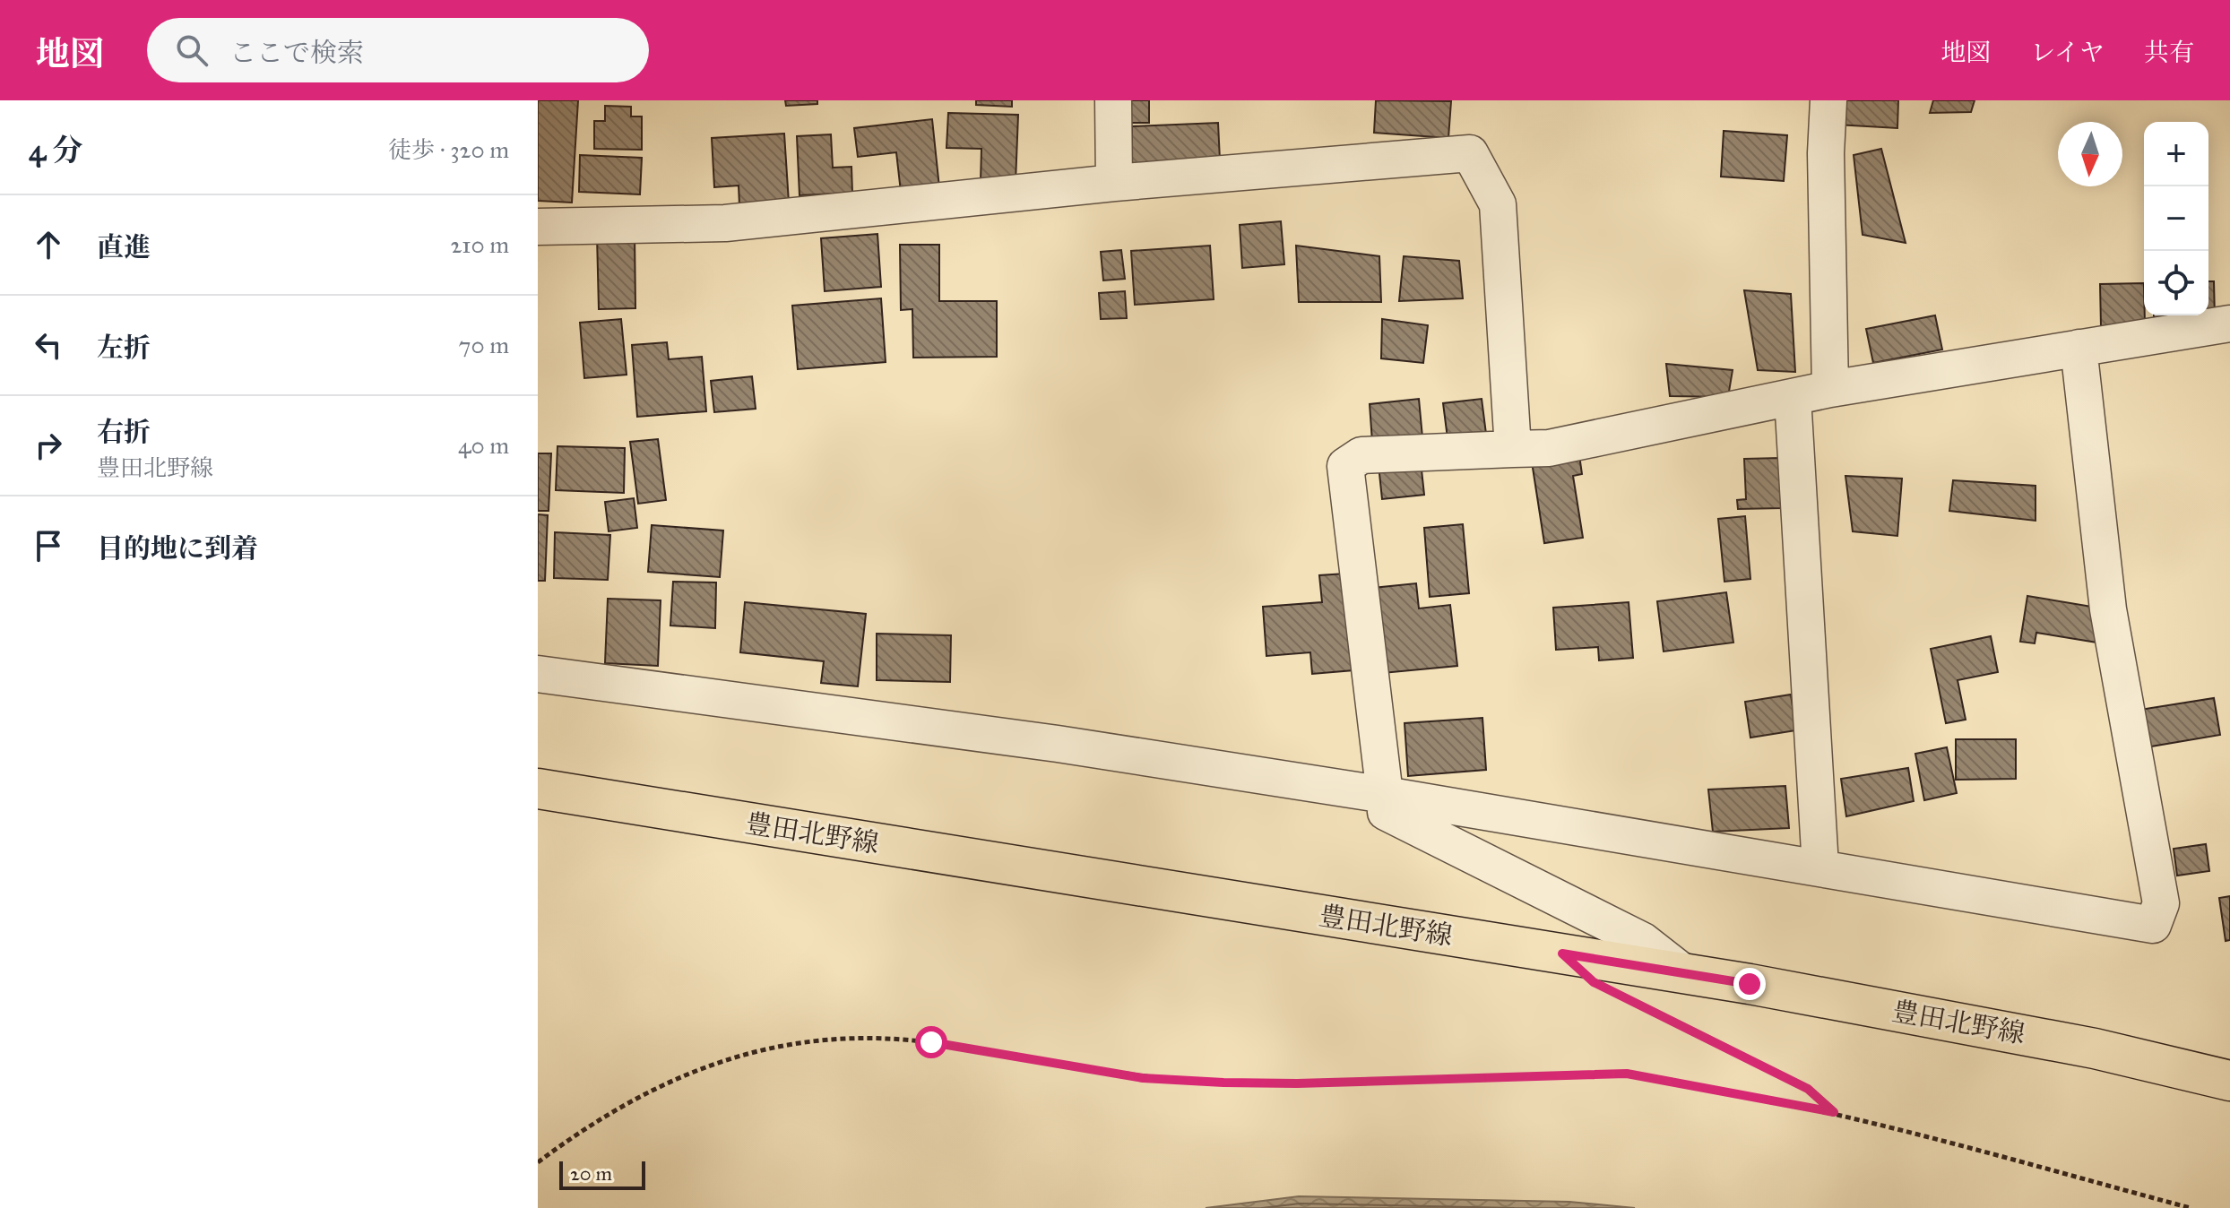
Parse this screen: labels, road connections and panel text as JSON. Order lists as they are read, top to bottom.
{
  "streets": {
    "main road": ["豊田北野線"]
  },
  "scale_bar": "20 m",
  "north": "bottom",
  "page": {
    "header": "地図",
    "search": "ここで検索",
    "nav": ["地図", "レイヤ", "共有"],
    "heading": ["4 分", "徒歩 · 320 m"],
    "map_buttons": ["+", "−"],
    "list": [
      ["直進", "210 m"],
      ["左折", "70 m"],
      ["右折", "豊田北野線", "40 m"],
      "目的地に到着"
    ],
    "scale": "20 m"
  }
}
